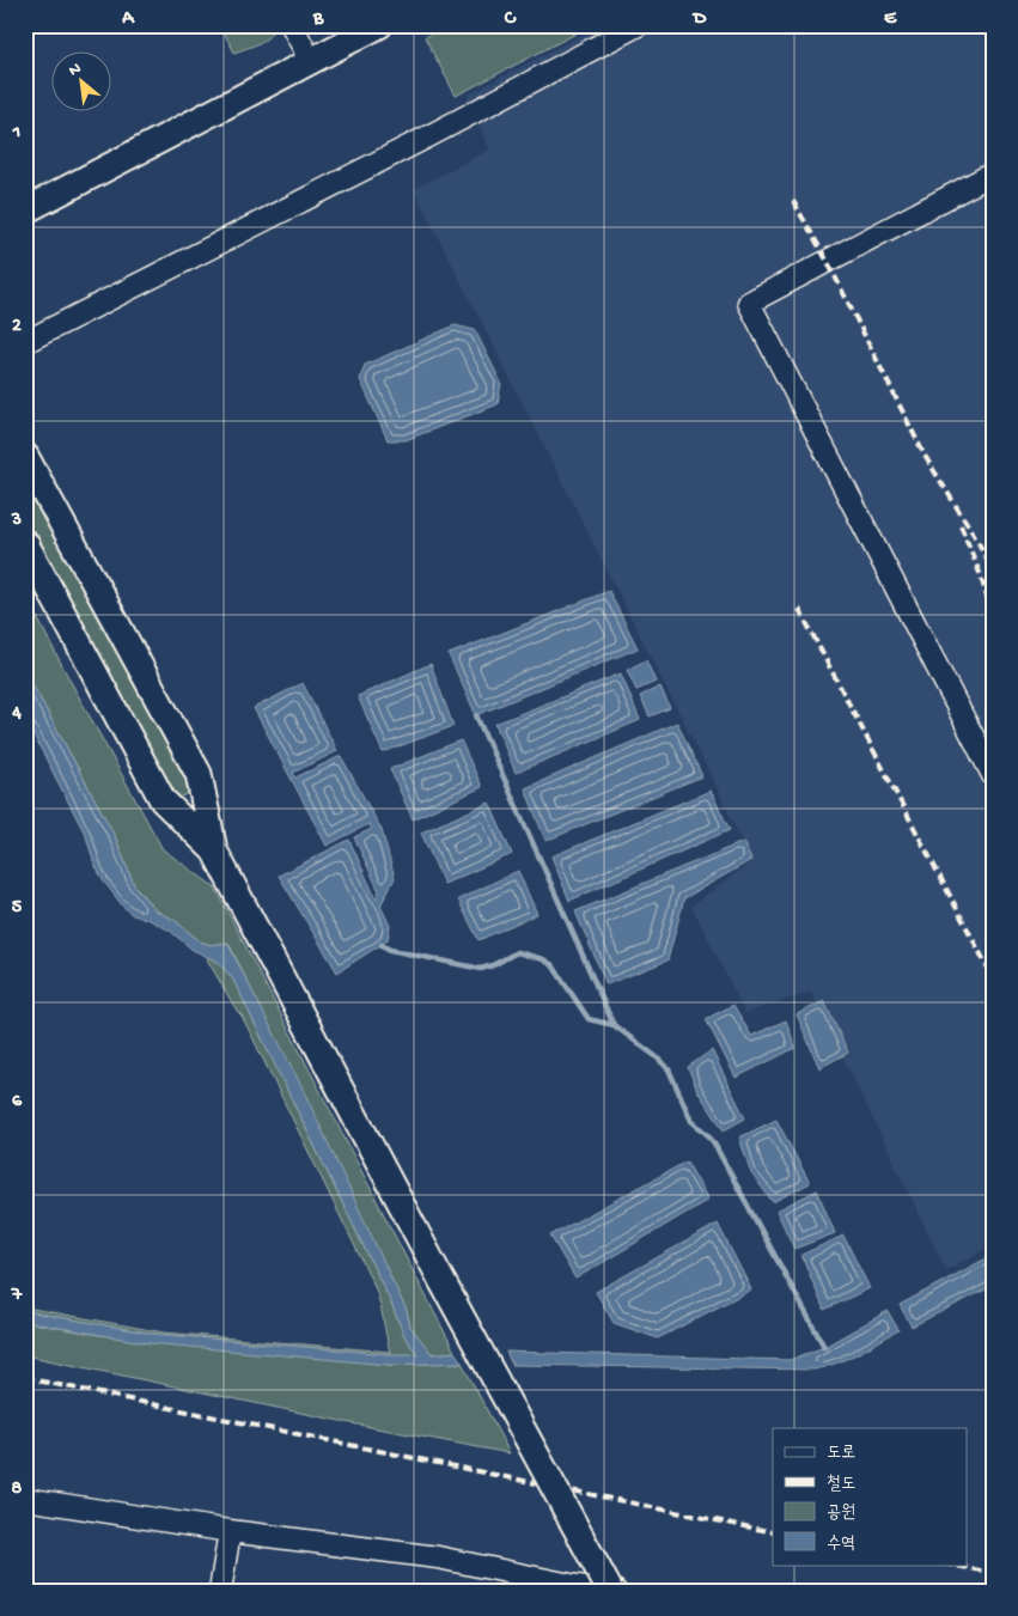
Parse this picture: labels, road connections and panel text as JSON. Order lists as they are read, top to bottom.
{
  "legend": [
    "도로",
    "철도",
    "공원",
    "수역"
  ],
  "north": "top left",
  "grid": {
    "columns": [
      "A",
      "B",
      "C",
      "D",
      "E"
    ],
    "rows": [
      "1",
      "2",
      "3",
      "4",
      "5",
      "6",
      "7",
      "8"
    ]
  }
}
